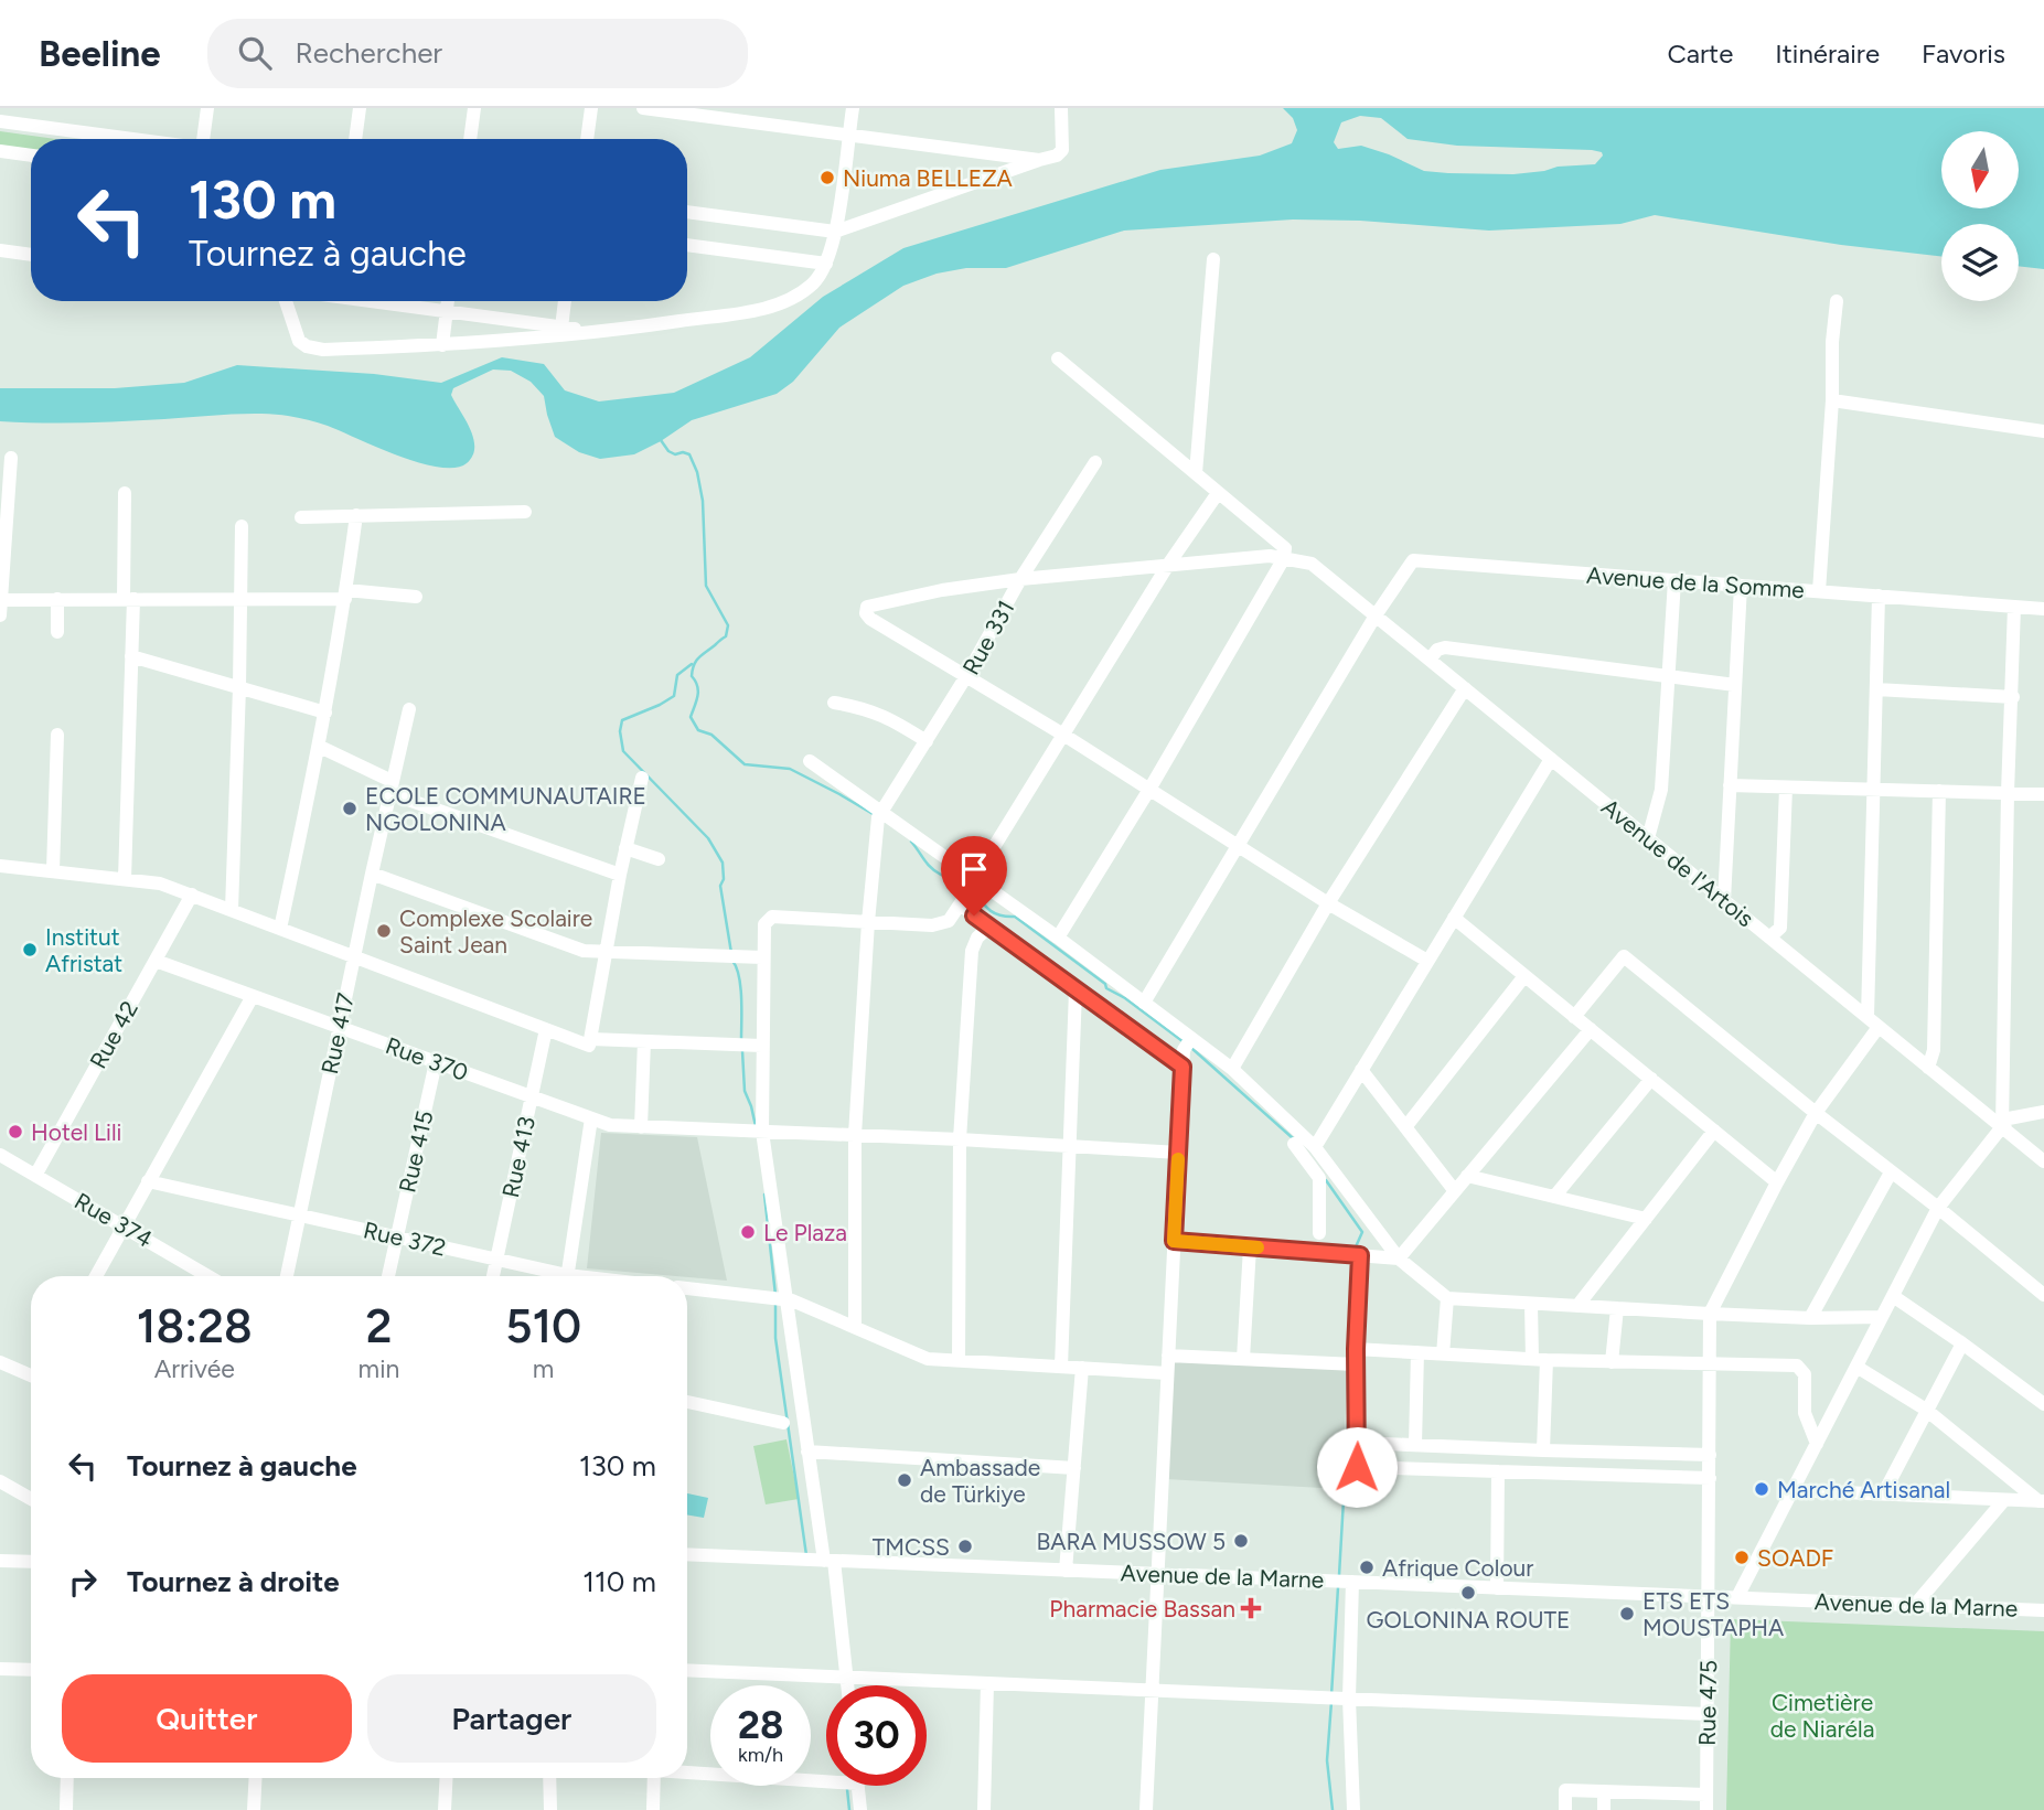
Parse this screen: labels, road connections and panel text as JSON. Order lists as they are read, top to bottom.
{
  "streets": {
    "street": [
      "Avenue de la Somme",
      "Rue 331",
      "Avenue de l'Artois",
      "Rue 417",
      "Rue 42",
      "Rue 370",
      "Rue 415",
      "Rue 413",
      "Rue 374",
      "Rue 372",
      "Avenue de la Marne",
      "Rue 475"
    ]
  },
  "crossings": [
    ["Avenue de la Somme", "Avenue de l'Artois"],
    ["Rue 417", "Rue 370"],
    ["Rue 417", "Rue 372"],
    ["Rue 42", "Rue 370"],
    ["Rue 42", "Rue 374"],
    ["Rue 370", "Rue 415"],
    ["Rue 370", "Rue 413"],
    ["Rue 415", "Rue 372"],
    ["Rue 413", "Rue 372"],
    ["Avenue de la Marne", "Rue 475"]
  ],
  "parks": ["Cimetière de Niaréla"],
  "places": {
    "other": [
      "Niuma BELLEZA",
      "ECOLE COMMUNAUTAIRE NGOLONINA",
      "Complexe Scolaire Saint Jean",
      "Institut Afristat",
      "Hotel Lili",
      "Le Plaza",
      "Ambassade de Türkiye",
      "Marché Artisanal",
      "BARA MUSSOW 5",
      "TMCSS",
      "SOADF",
      "Afrique Colour",
      "GOLONINA ROUTE",
      "ETS ETS MOUSTAPHA"
    ],
    "health": ["Pharmacie Bassan"]
  },
  "north": "bottom",
  "page": {
    "header": "Beeline",
    "search": "Rechercher",
    "nav": ["Carte", "Itinéraire", "Favoris"],
    "turn": ["130 m", "Tournez à gauche"],
    "eta": [
      "18:28",
      "Arrivée",
      "2",
      "min",
      "510",
      "m"
    ],
    "list": [
      {
        "name": "Tournez à gauche",
        "value": "130 m"
      },
      {
        "name": "Tournez à droite",
        "value": "110 m"
      }
    ],
    "buttons": ["Quitter", "Partager"],
    "speed": "28 km/h",
    "limit": "30"
  }
}
